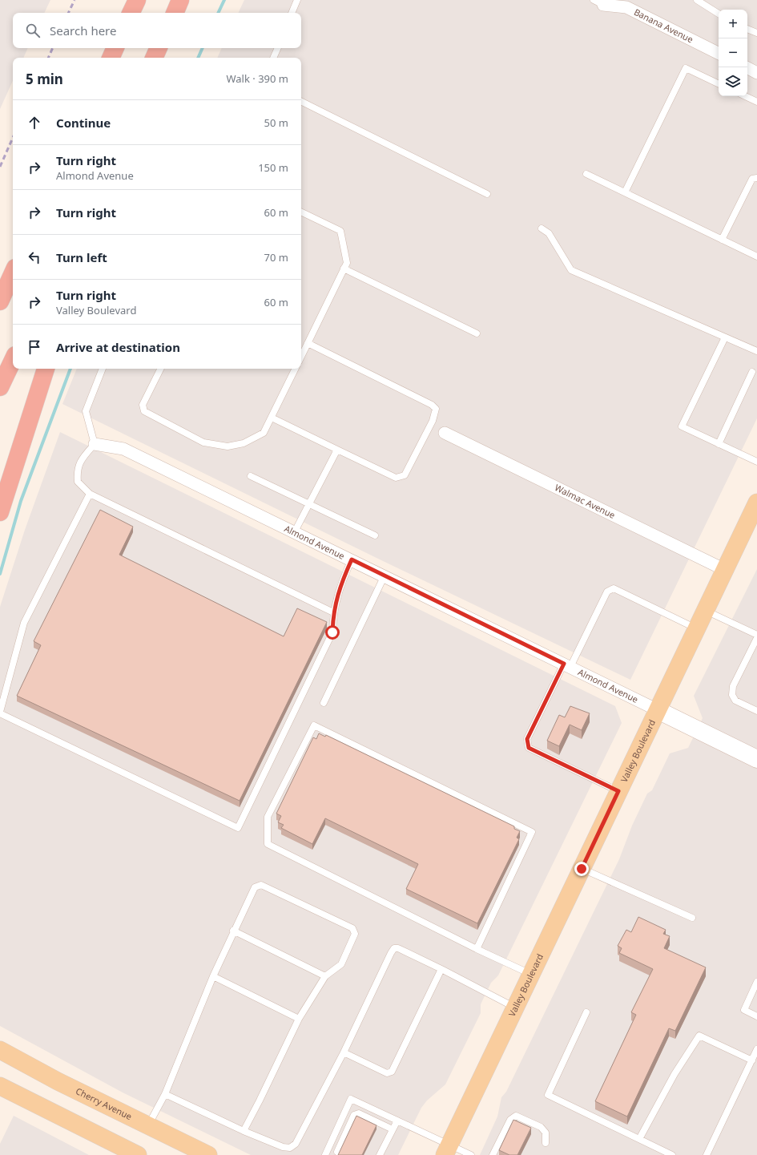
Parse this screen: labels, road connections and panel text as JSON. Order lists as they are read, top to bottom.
{
  "streets": {
    "main road": ["Valley Boulevard", "Cherry Avenue"],
    "street": ["Banana Avenue", "Walmac Avenue", "Almond Avenue"]
  },
  "crossings": [
    ["Walmac Avenue", "Valley Boulevard"],
    ["Almond Avenue", "Valley Boulevard"]
  ],
  "page": {
    "map_buttons": ["+", "−"],
    "search": "Search here",
    "heading": ["5 min", "Walk · 390 m"],
    "list": [
      ["Continue", "50 m"],
      ["Turn right", "Almond Avenue", "150 m"],
      ["Turn right", "60 m"],
      ["Turn left", "70 m"],
      ["Turn right", "Valley Boulevard", "60 m"],
      "Arrive at destination"
    ]
  }
}
